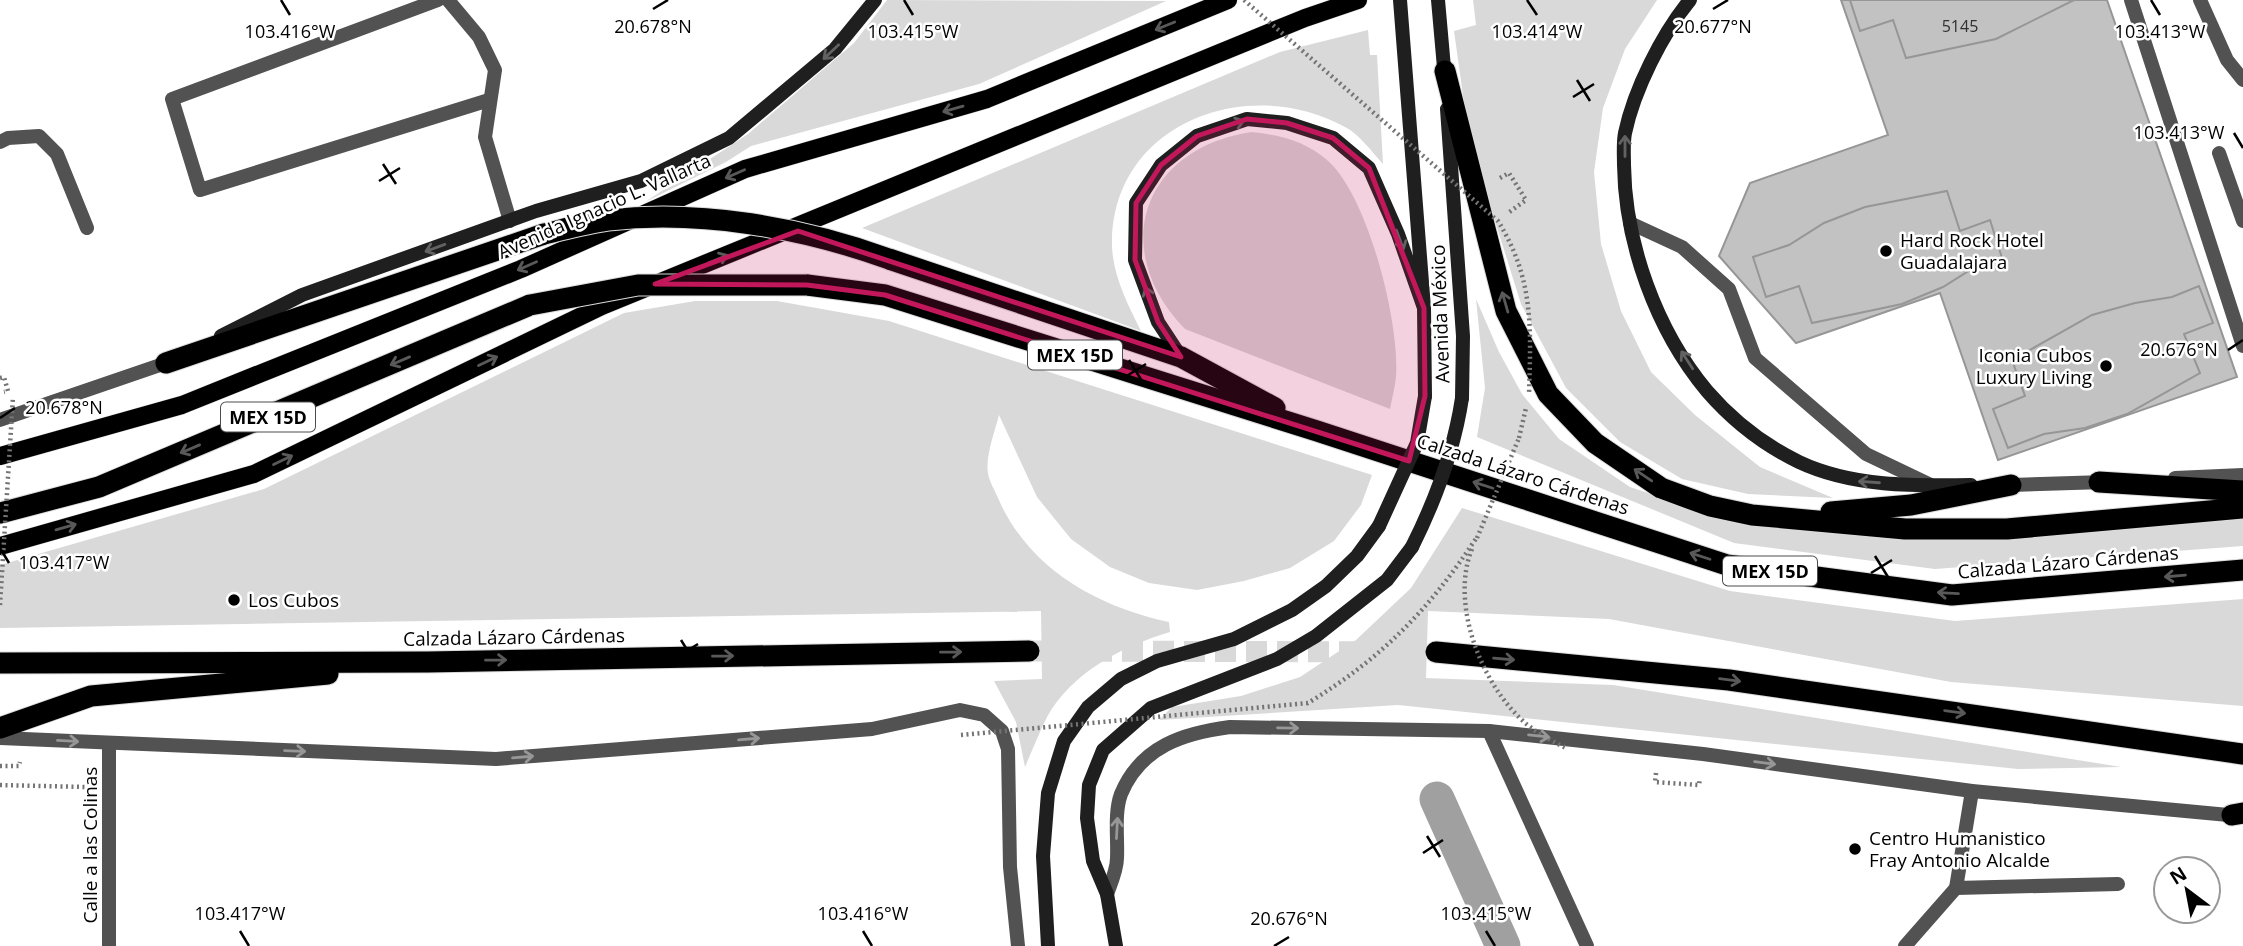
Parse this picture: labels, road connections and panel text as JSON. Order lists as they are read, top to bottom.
{
  "streets": {
    "highway": ["MEX 15D", "Calzada Lázaro Cárdenas"],
    "main road": ["Avenida Ignacio L. Vallarta", "Avenida México"],
    "street": ["Calle a las Colinas"]
  },
  "places": [
    "Hard Rock Hotel Guadalajara",
    "Iconia Cubos Luxury Living",
    "Los Cubos",
    "Centro Humanistico Fray Antonio Alcalde"
  ],
  "house_numbers": ["5145"],
  "north": "top left",
  "coordinates": [
    "20.678°N",
    "20.677°N",
    "103.416°W",
    "103.415°W",
    "103.414°W",
    "103.413°W",
    "20.676°N",
    "103.417°W"
  ]
}
